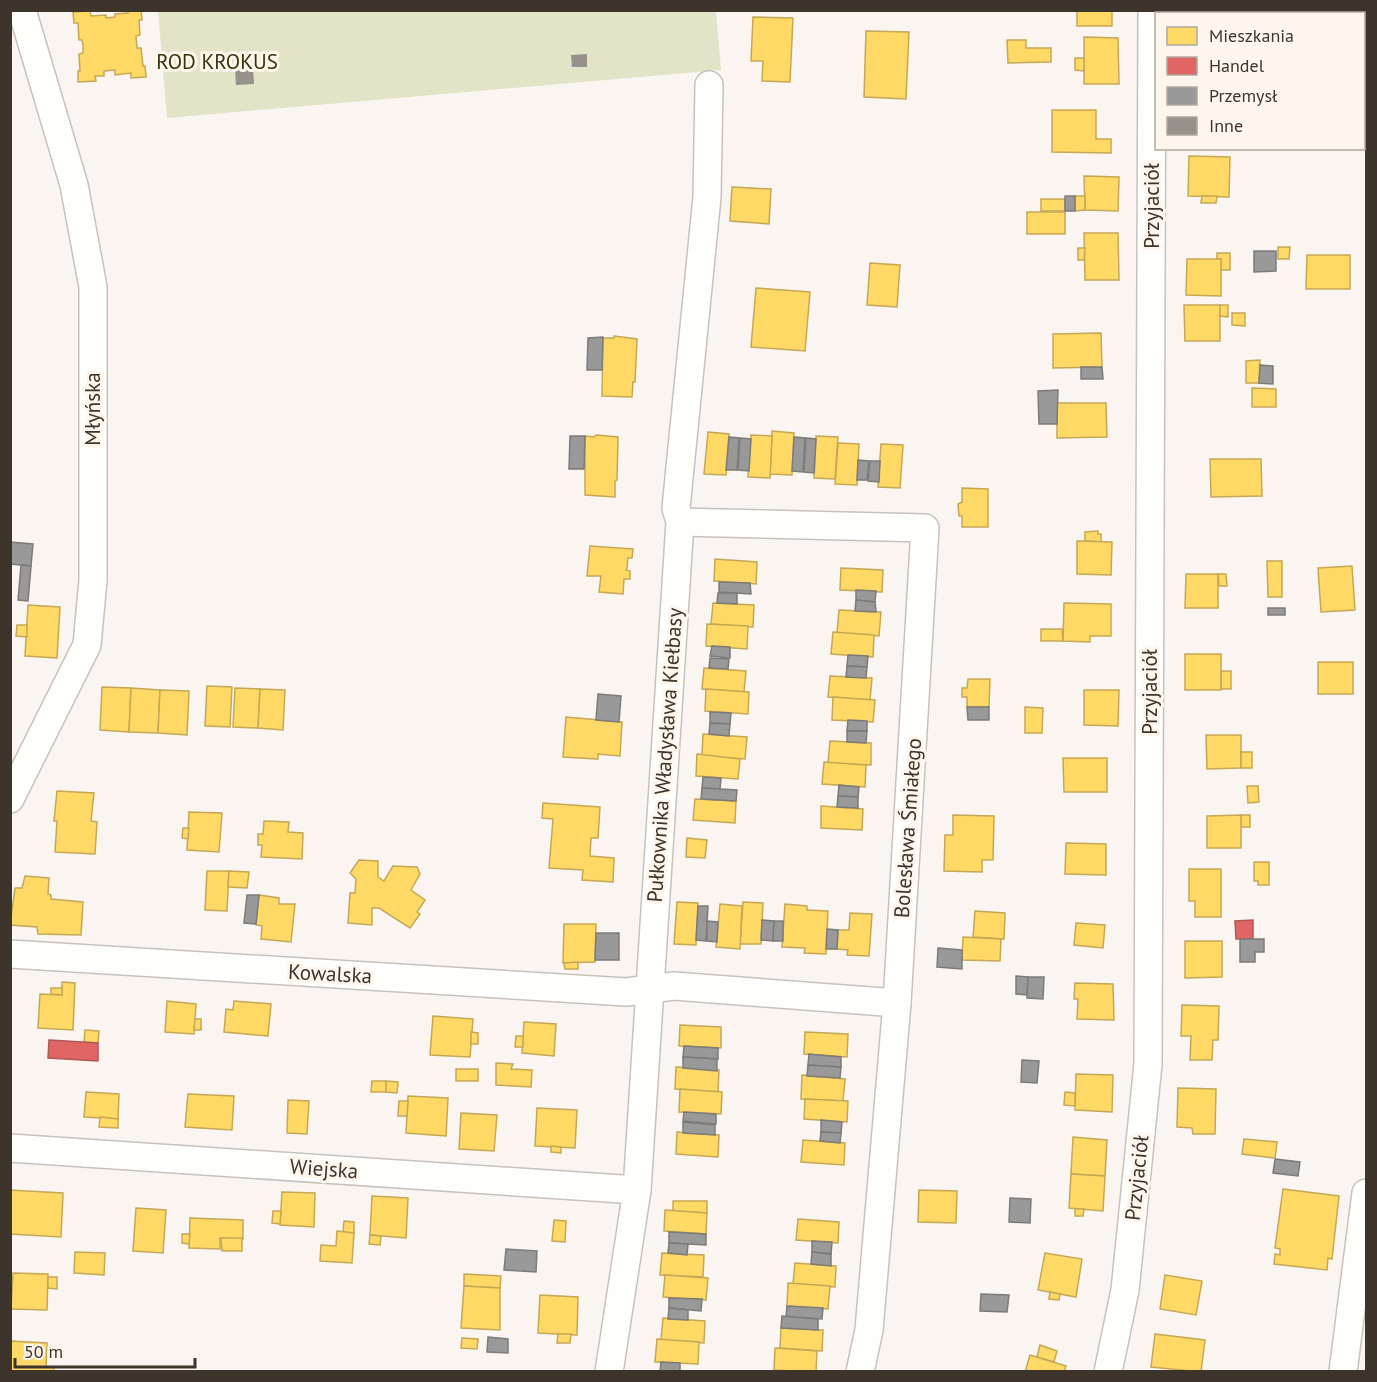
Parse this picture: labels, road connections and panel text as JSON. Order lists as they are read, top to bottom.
{
  "streets": {
    "street": [
      "Przyjaciół",
      "Młyńska",
      "Pułkownika Władysława Kiełbasy",
      "Bolesława Śmiałego",
      "Kowalska",
      "Wiejska"
    ]
  },
  "crossings": [
    ["Pułkownika Władysława Kiełbasy", "Bolesława Śmiałego"],
    ["Pułkownika Władysława Kiełbasy", "Kowalska"],
    ["Pułkownika Władysława Kiełbasy", "Wiejska"]
  ],
  "parks": ["ROD KROKUS"],
  "legend": [
    "Mieszkania",
    "Handel",
    "Przemysł",
    "Inne"
  ],
  "scale_bar": "50 m"
}
